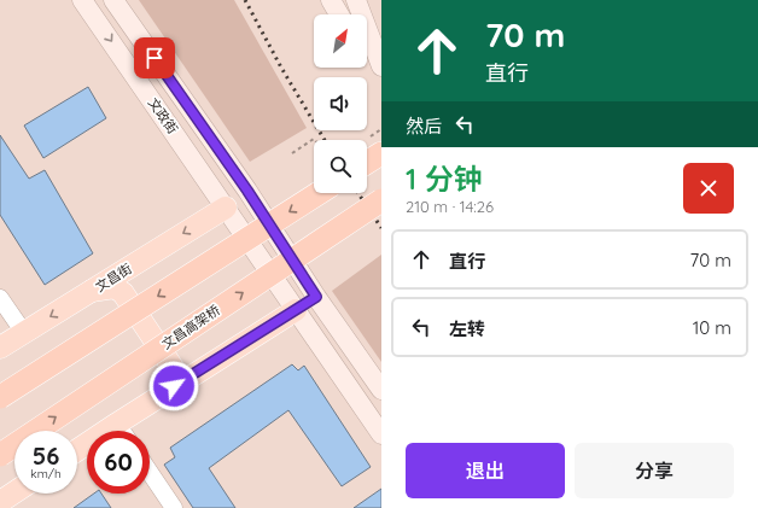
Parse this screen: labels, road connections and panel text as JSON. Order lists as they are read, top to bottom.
{
  "streets": {
    "highway": ["文昌高架桥"],
    "main road": ["文政街", "文昌街"]
  },
  "crossings": [
    ["文政街", "文昌街"]
  ],
  "north": "top right",
  "page": {
    "turn": ["70 m", "直行"],
    "then": "然后",
    "heading": ["1 分钟", "210 m · 14:26"],
    "list": [
      {
        "name": "直行",
        "value": "70 m"
      },
      {
        "name": "左转",
        "value": "10 m"
      }
    ],
    "speed": "56 km/h",
    "limit": "60",
    "buttons": ["退出", "分享"]
  }
}
